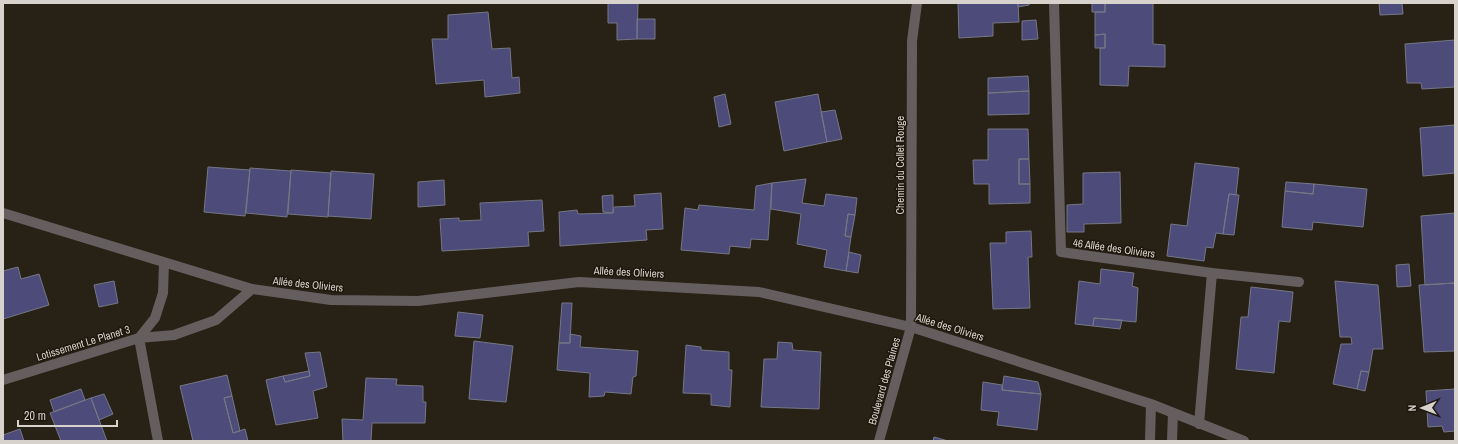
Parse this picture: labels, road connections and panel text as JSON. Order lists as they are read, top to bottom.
{
  "streets": {
    "street": [
      "Chemin du Collet Rouge",
      "46 Allée des Oliviers",
      "Allée des Oliviers",
      "Lotissement Le Planet 3",
      "Boulevard des Plaines"
    ]
  },
  "crossings": [
    ["Chemin du Collet Rouge", "Allée des Oliviers"],
    ["Chemin du Collet Rouge", "Boulevard des Plaines"],
    ["Allée des Oliviers", "Boulevard des Plaines"]
  ],
  "scale_bar": "20 m",
  "north": "left"
}
